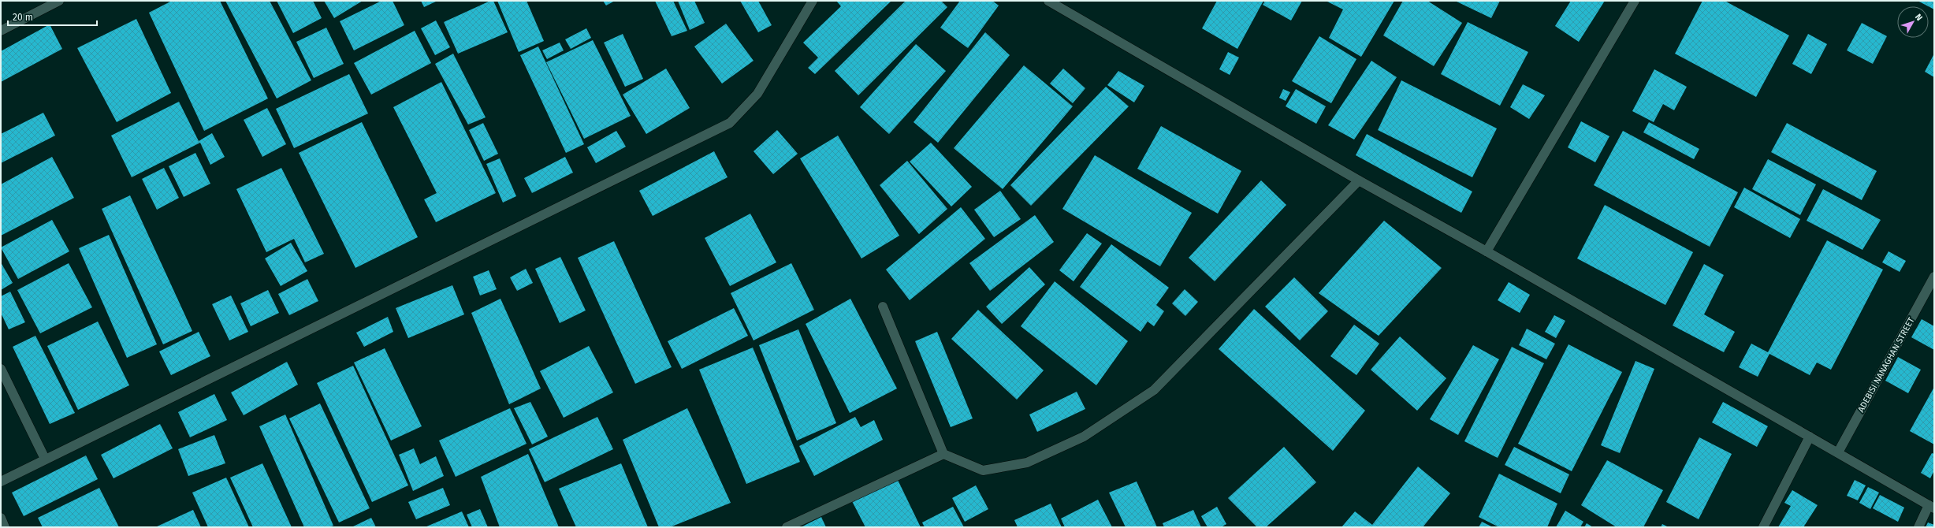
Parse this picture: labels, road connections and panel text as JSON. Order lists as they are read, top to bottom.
{
  "streets": {
    "street": ["ADEBISI NANAGHAN STREET"]
  },
  "scale_bar": "20 m",
  "north": "top right"
}
